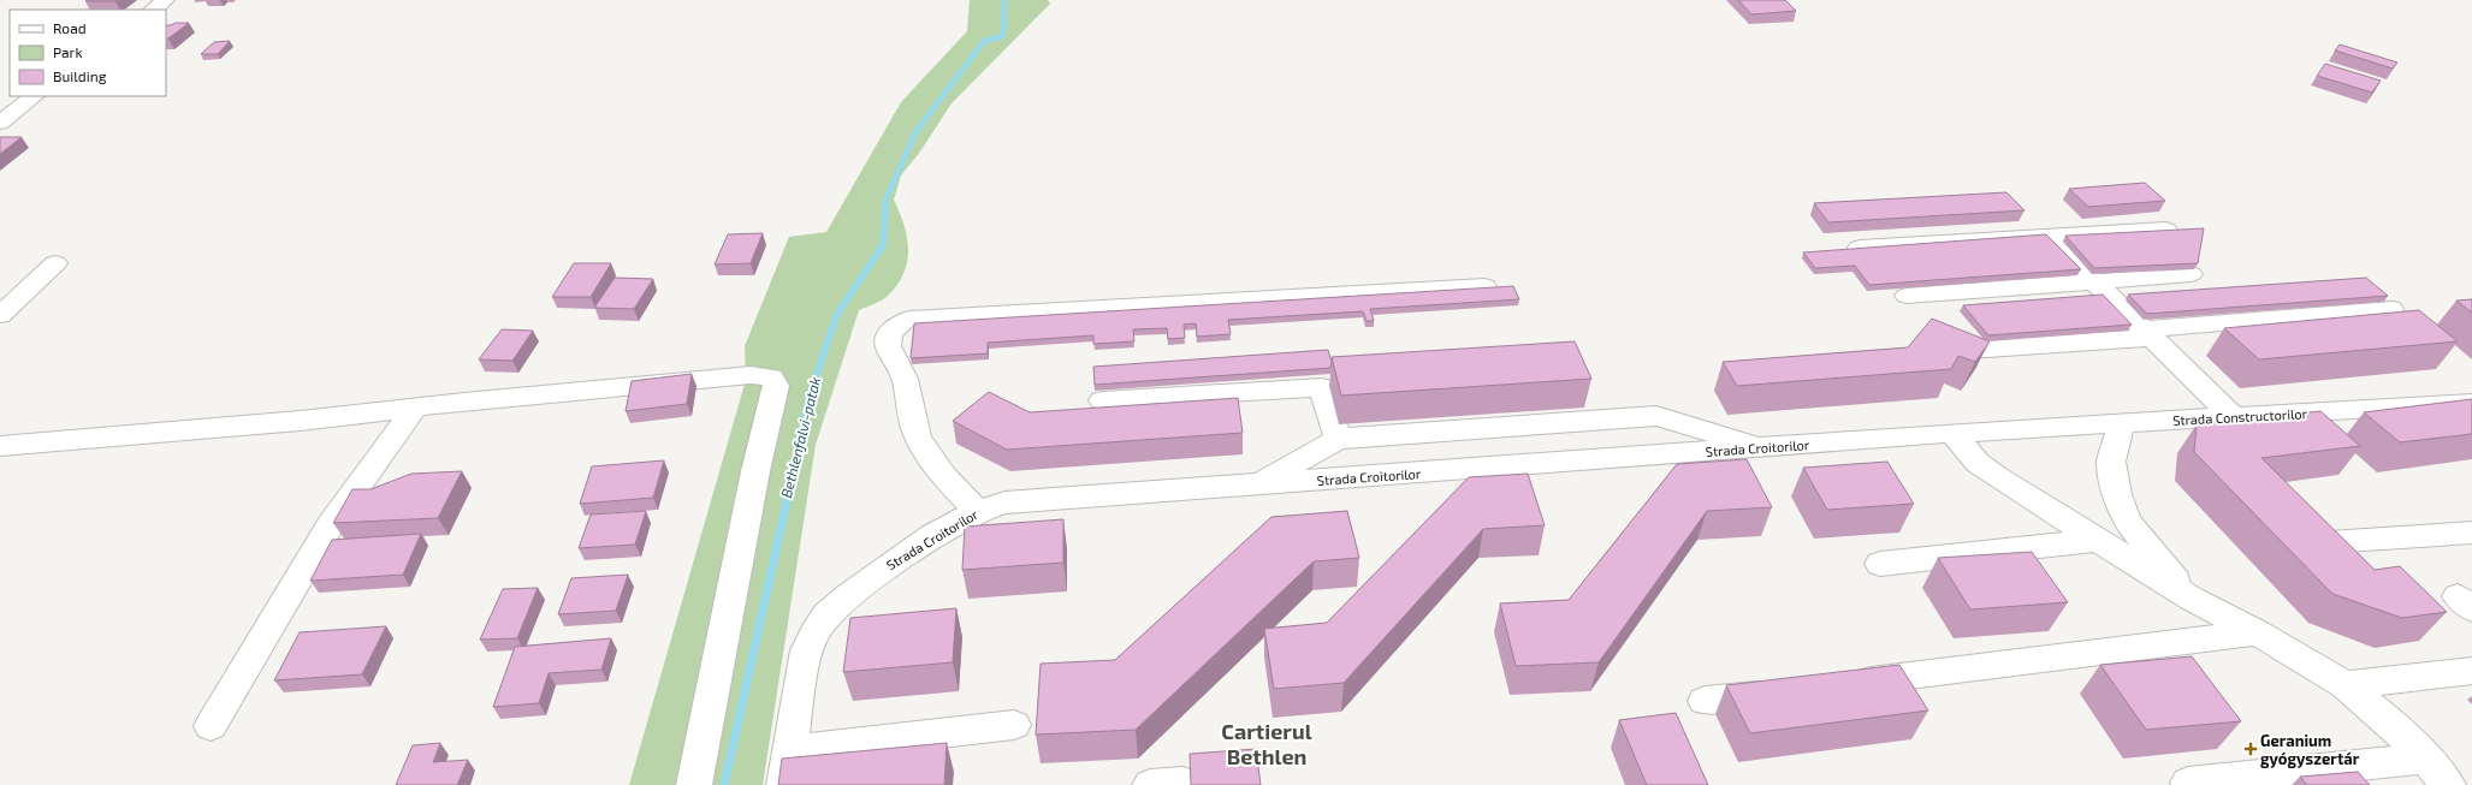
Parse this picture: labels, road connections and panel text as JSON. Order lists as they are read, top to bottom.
{
  "streets": {
    "street": ["Strada Constructorilor", "Strada Croitorilor"]
  },
  "crossings": [
    ["Strada Constructorilor", "Strada Croitorilor"]
  ],
  "districts": ["Cartierul Bethlen"],
  "water": ["Bethlenfalvi-patak"],
  "places": {
    "health": ["Geranium gyógyszertár"]
  },
  "legend": ["Road", "Park", "Building"]
}
